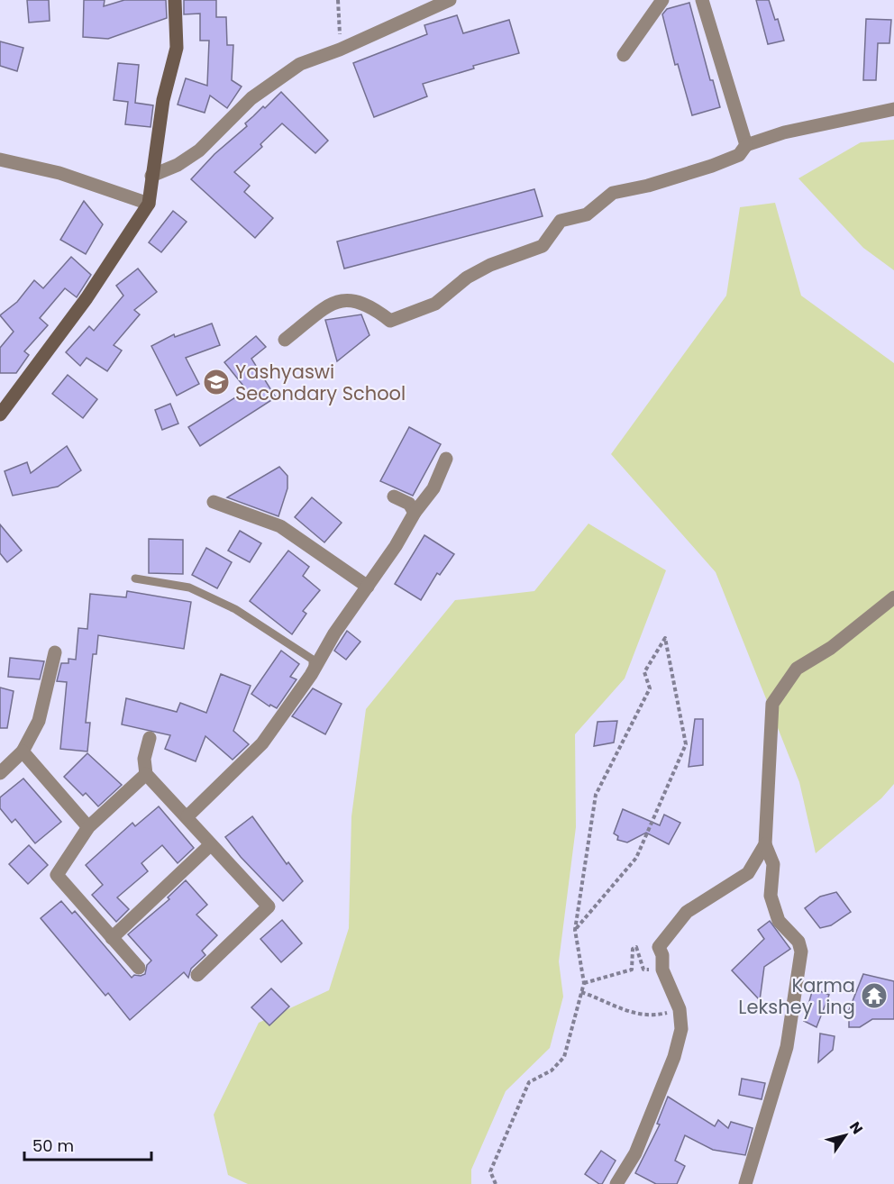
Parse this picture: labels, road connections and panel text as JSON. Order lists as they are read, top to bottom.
{
  "places": {
    "school or university": ["Yashyaswi Secondary School"],
    "temple": ["Karma Lekshey Ling"]
  },
  "scale_bar": "50 m",
  "north": "top right"
}
